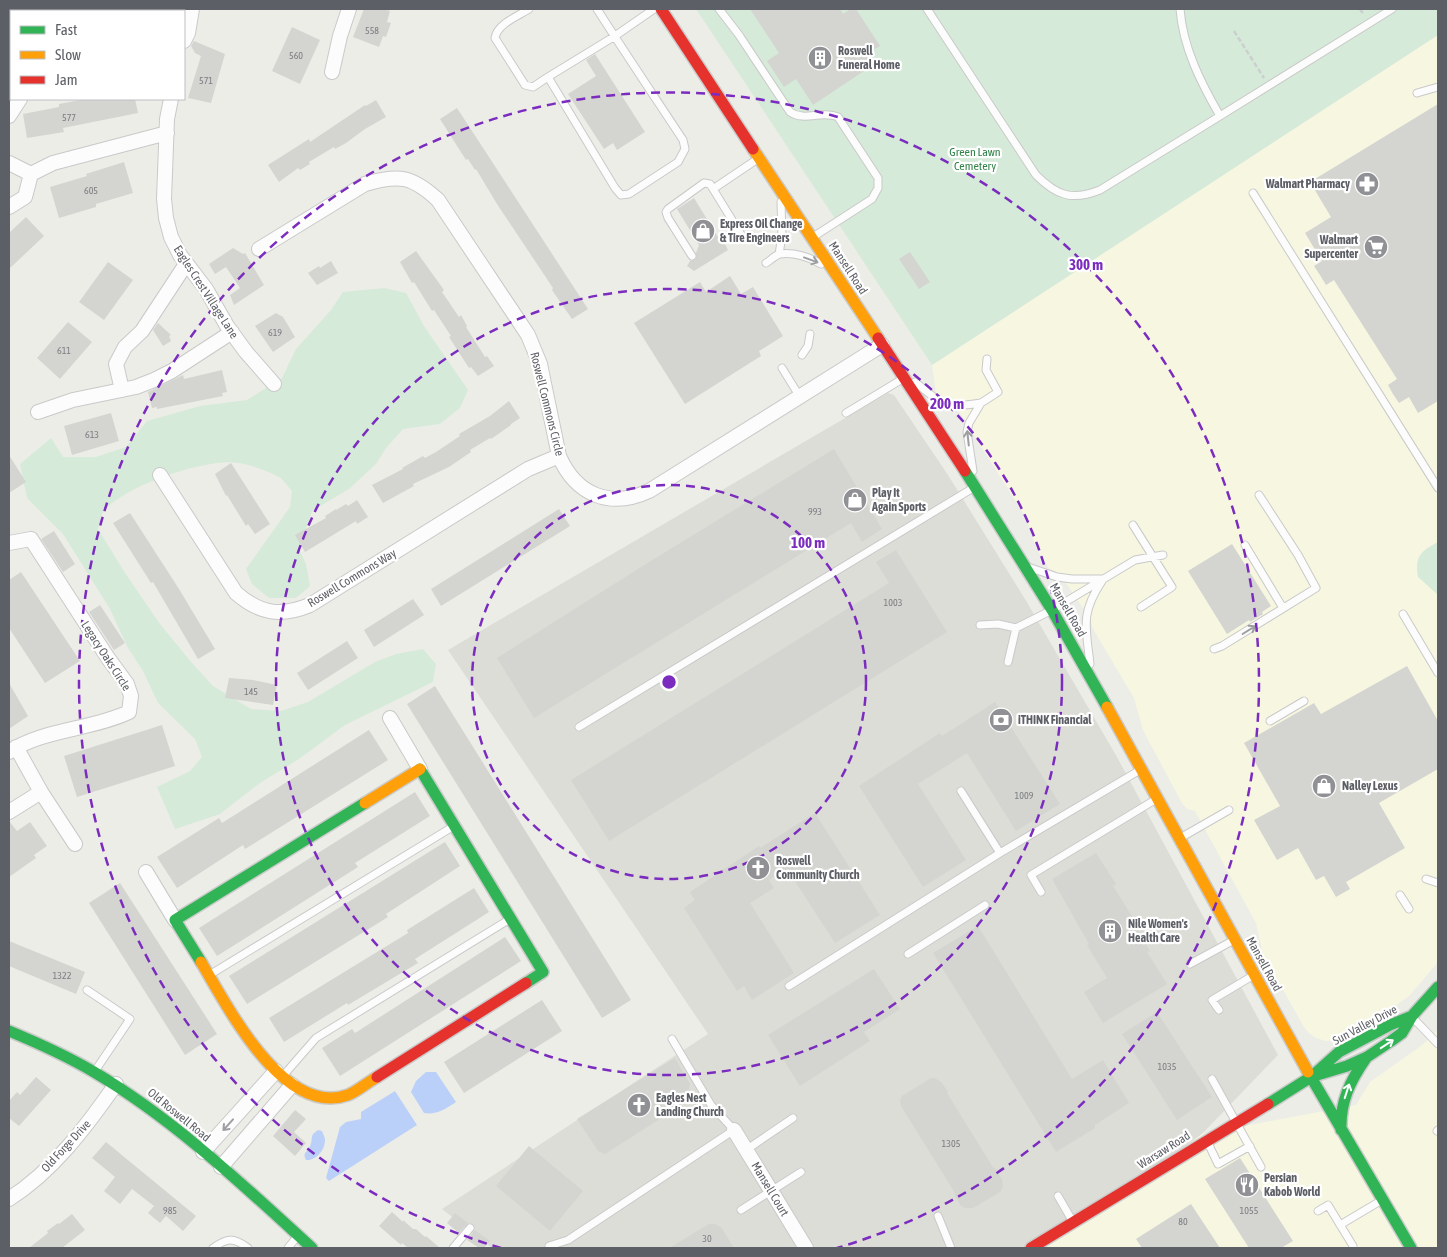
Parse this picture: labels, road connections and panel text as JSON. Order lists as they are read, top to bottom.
{
  "streets": {
    "street": [
      "Mansell Road",
      "Eagles Crest Village Lane",
      "Roswell Commons Circle",
      "Roswell Commons Way",
      "Legacy Oaks Circle",
      "Sun Valley Drive",
      "Old Roswell Road",
      "Old Forge Drive",
      "Warsaw Road",
      "Mansell Court"
    ]
  },
  "crossings": [
    ["Mansell Road", "Roswell Commons Circle"],
    ["Mansell Road", "Sun Valley Drive"],
    ["Mansell Road", "Warsaw Road"],
    ["Roswell Commons Circle", "Roswell Commons Way"],
    ["Sun Valley Drive", "Warsaw Road"],
    ["Old Roswell Road", "Old Forge Drive"]
  ],
  "parks": ["Green Lawn Cemetery"],
  "places": {
    "building": ["Roswell Funeral Home", "Nile Women's Health Care"],
    "pharmacy": ["Walmart Pharmacy"],
    "shop": ["Express Oil Change & Tire Engineers", "Play It Again Sports", "Nalley Lexus"],
    "supermarket": ["Walmart Supercenter"],
    "bank": ["iTHINK Financial"],
    "church": ["Roswell Community Church", "Eagles Nest Landing Church"],
    "restaurant": ["Persian Kabob World"]
  },
  "house_numbers": [
    "558",
    "560",
    "571",
    "577",
    "605",
    "619",
    "611",
    "613",
    "993",
    "1003",
    "145",
    "1009",
    "1322",
    "1035",
    "1305",
    "985",
    "1055",
    "80",
    "30"
  ],
  "legend": ["Fast", "Slow", "Jam"],
  "rings": ["300 m", "200 m", "100 m"]
}
